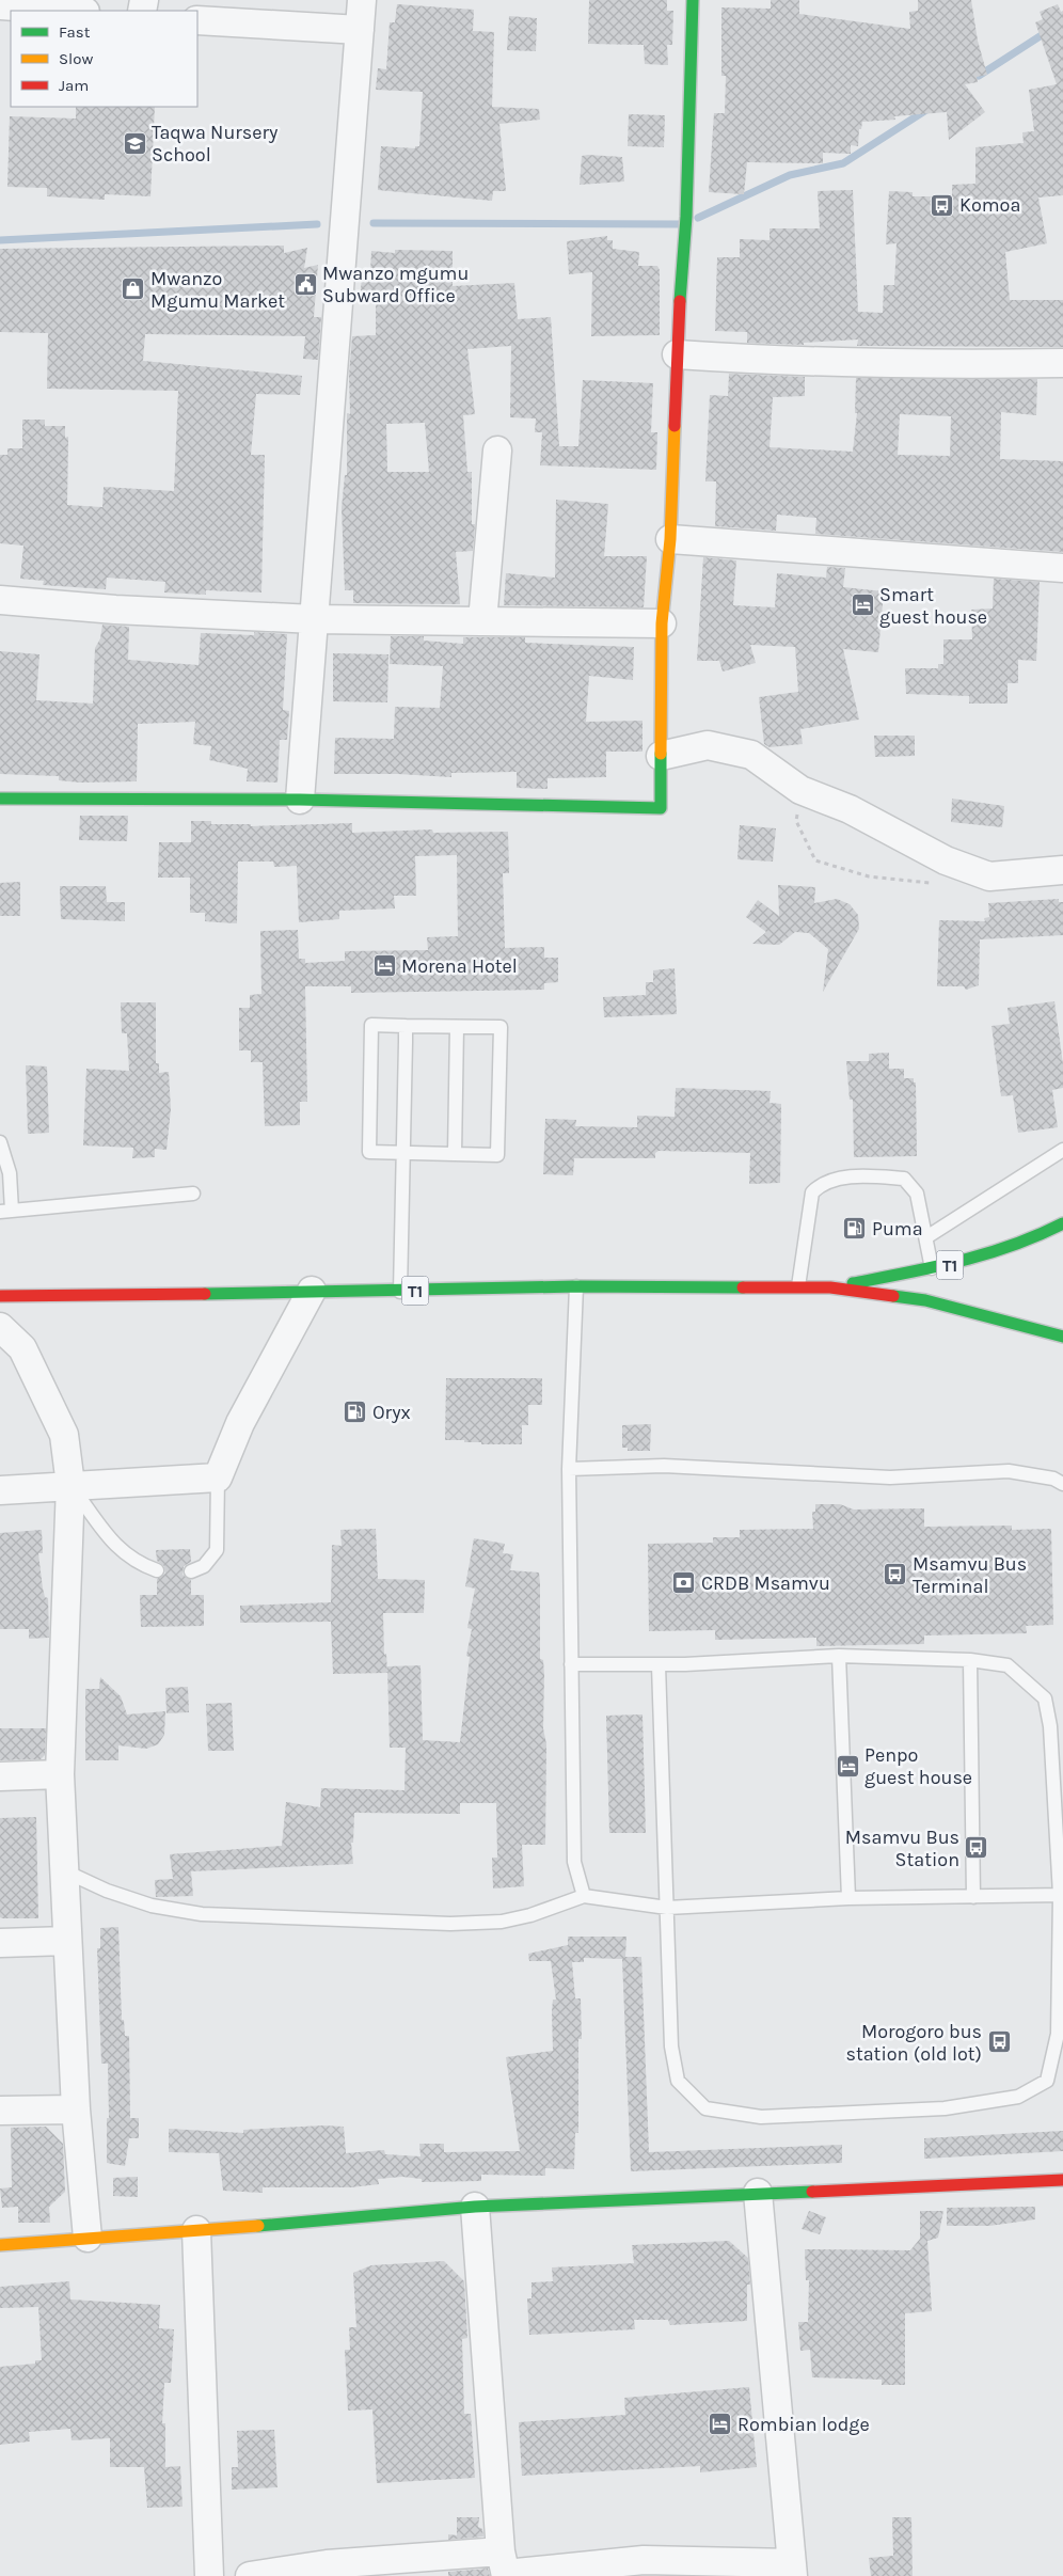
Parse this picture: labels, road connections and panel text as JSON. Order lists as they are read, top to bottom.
{
  "streets": {
    "main road": ["T1"]
  },
  "places": {
    "school or university": ["Taqwa Nursery School"],
    "bus stop": [
      "Komoa",
      "Msamvu Bus Terminal",
      "Msamvu Bus Station",
      "Morogoro bus station (old lot)"
    ],
    "public building": ["Mwanzo mgumu Subward Office"],
    "shop": ["Mwanzo Mgumu Market"],
    "hotel": [
      "Smart guest house",
      "Morena Hotel",
      "Penpo guest house",
      "Rombian lodge"
    ],
    "fuel station": ["Puma", "Oryx"],
    "bank": ["CRDB Msamvu"]
  },
  "legend": ["Fast", "Slow", "Jam"]
}
